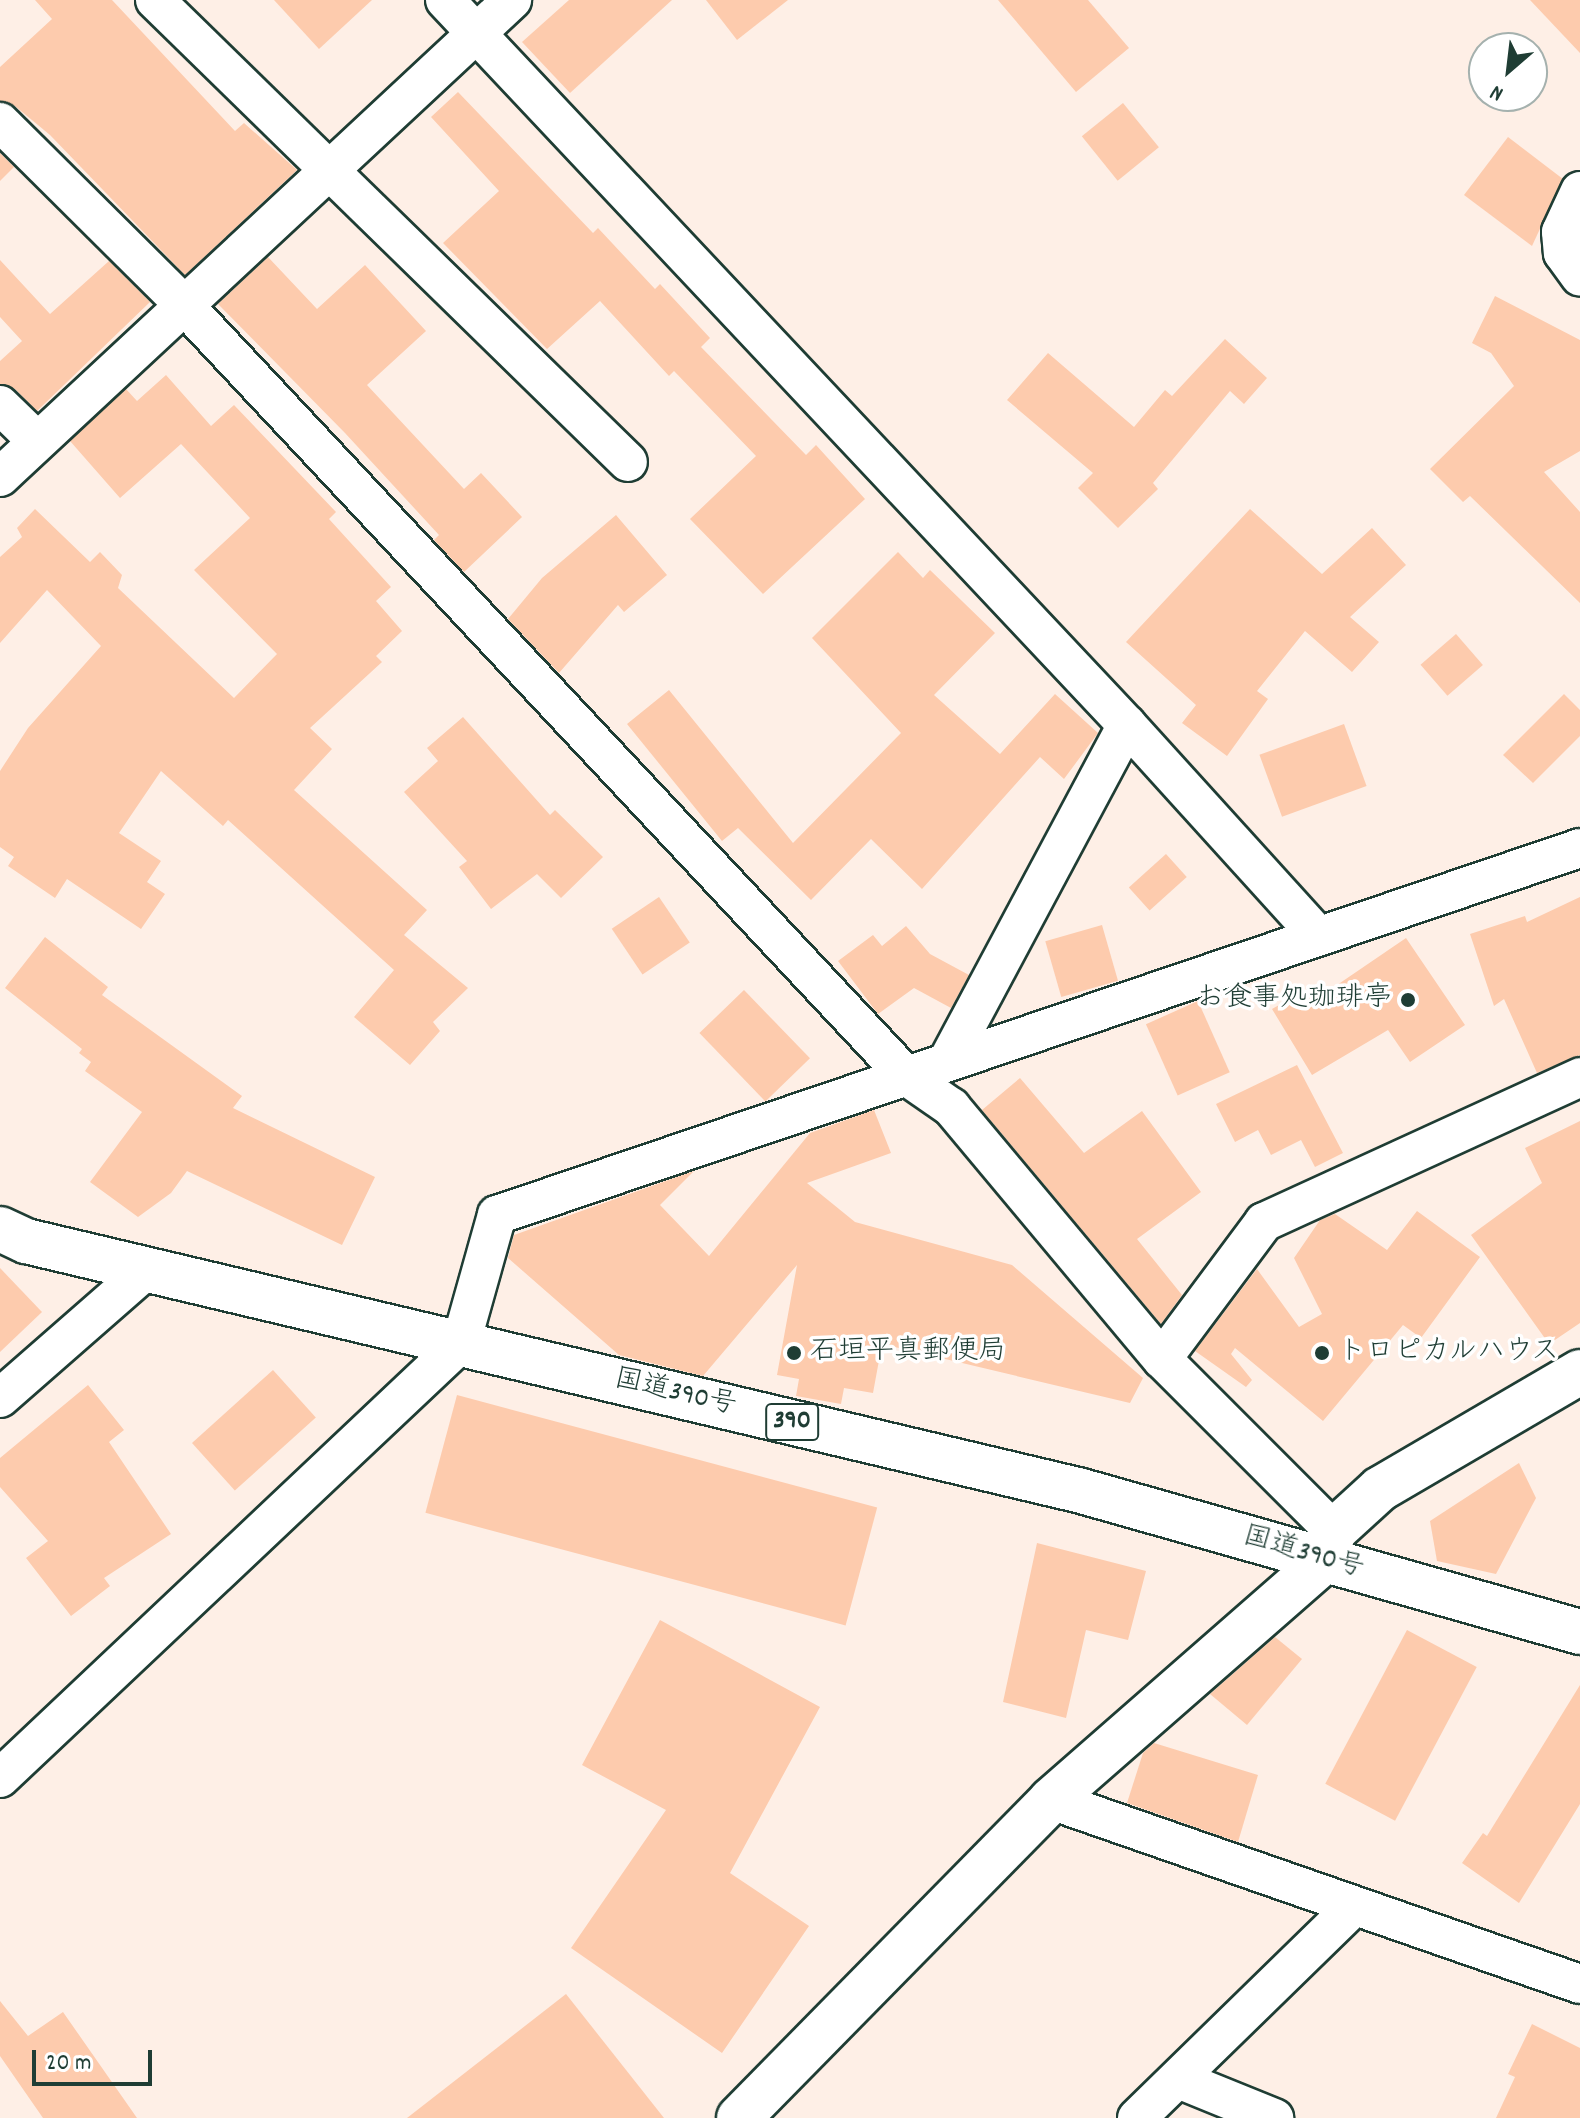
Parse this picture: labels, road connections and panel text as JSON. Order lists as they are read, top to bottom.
{
  "streets": {
    "main road": ["国道390号", "390"]
  },
  "places": ["お食事処珈琲亭", "石垣平真郵便局", "トロピカルハウス"],
  "scale_bar": "20 m",
  "north": "bottom left"
}
